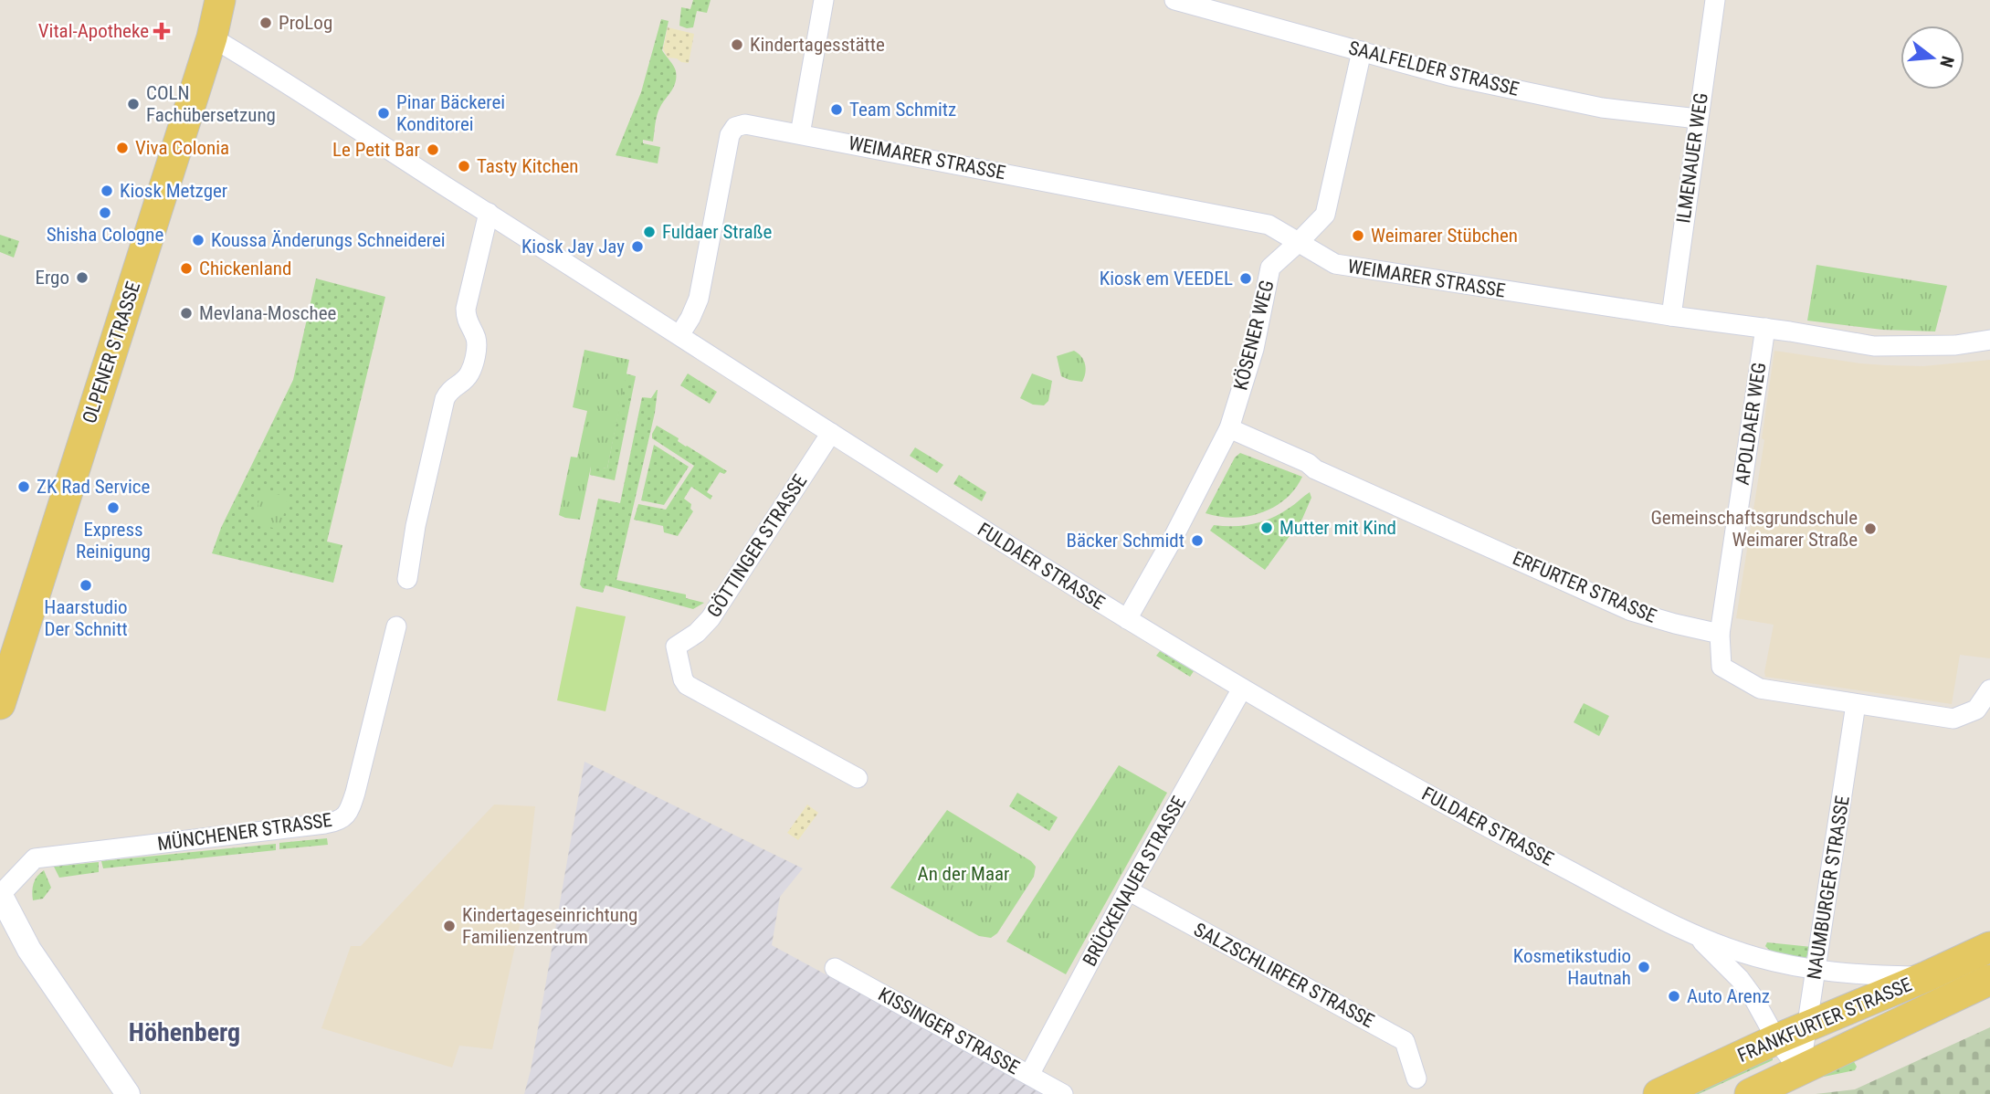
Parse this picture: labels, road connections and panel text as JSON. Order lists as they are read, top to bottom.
{
  "streets": {
    "main road": ["OLPENER STRASSE", "FRANKFURTER STRASSE"],
    "street": [
      "SAALFELDER STRASSE",
      "WEIMARER STRASSE",
      "ILMENAUER WEG",
      "KÖSENER WEG",
      "APOLDAER WEG",
      "GÖTTINGER STRASSE",
      "FULDAER STRASSE",
      "ERFURTER STRASSE",
      "MÜNCHENER STRASSE",
      "BRÜCKENAUER STRASSE",
      "NAUMBURGER STRASSE",
      "SALZSCHLIRFER STRASSE",
      "KISSINGER STRASSE"
    ]
  },
  "crossings": [
    ["SAALFELDER STRASSE", "ILMENAUER WEG"],
    ["SAALFELDER STRASSE", "KÖSENER WEG"],
    ["WEIMARER STRASSE", "ILMENAUER WEG"],
    ["WEIMARER STRASSE", "KÖSENER WEG"],
    ["WEIMARER STRASSE", "APOLDAER WEG"],
    ["WEIMARER STRASSE", "FULDAER STRASSE"],
    ["KÖSENER WEG", "FULDAER STRASSE"],
    ["KÖSENER WEG", "ERFURTER STRASSE"],
    ["OLPENER STRASSE", "FULDAER STRASSE"],
    ["APOLDAER WEG", "ERFURTER STRASSE"],
    ["GÖTTINGER STRASSE", "FULDAER STRASSE"],
    ["FULDAER STRASSE", "BRÜCKENAUER STRASSE"],
    ["FULDAER STRASSE", "NAUMBURGER STRASSE"],
    ["FULDAER STRASSE", "FRANKFURTER STRASSE"],
    ["BRÜCKENAUER STRASSE", "SALZSCHLIRFER STRASSE"],
    ["BRÜCKENAUER STRASSE", "KISSINGER STRASSE"],
    ["NAUMBURGER STRASSE", "FRANKFURTER STRASSE"]
  ],
  "districts": ["Höhenberg"],
  "parks": ["An der Maar"],
  "places": {
    "other": [
      "ProLog",
      "Kindertagesstätte",
      "COLN Fachübersetzung",
      "Team Schmitz",
      "Pinar Bäckerei Konditorei",
      "Viva Colonia",
      "Le Petit Bar",
      "Tasty Kitchen",
      "Kiosk Metzger",
      "Shisha Cologne",
      "Fuldaer Straße",
      "Weimarer Stübchen",
      "Koussa Änderungs Schneiderei",
      "Kiosk Jay Jay",
      "Chickenland",
      "Ergo",
      "Kiosk em VEEDEL",
      "Mevlana-Moschee",
      "ZK Rad Service",
      "Express Reinigung",
      "Mutter mit Kind",
      "Gemeinschaftsgrundschule Weimarer Straße",
      "Bäcker Schmidt",
      "Haarstudio Der Schnitt",
      "Kindertageseinrichtung Familienzentrum",
      "Kosmetikstudio Hautnah",
      "Auto Arenz"
    ],
    "health": ["Vital-Apotheke"]
  },
  "north": "right"
}
